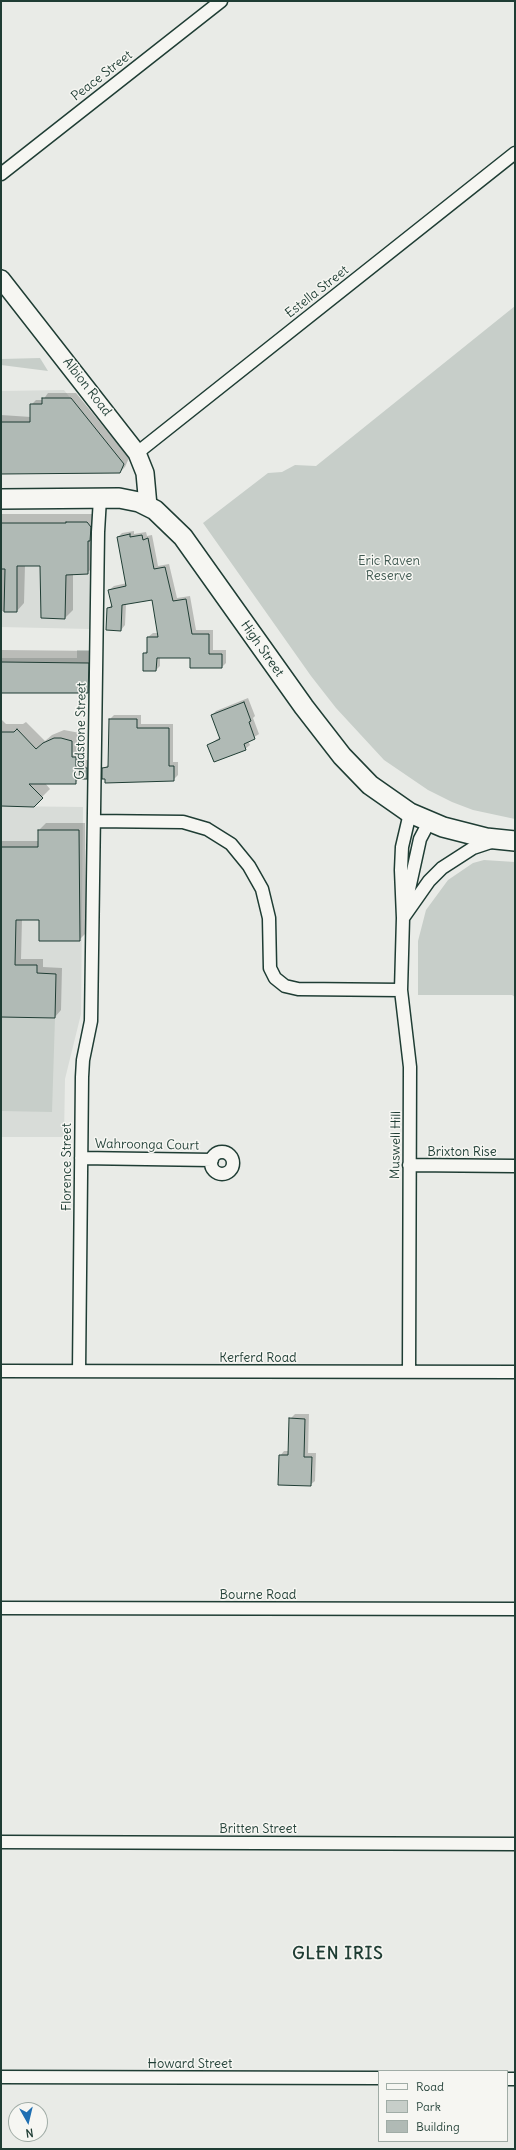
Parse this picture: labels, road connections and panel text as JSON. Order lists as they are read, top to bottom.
{
  "streets": {
    "main road": ["Albion Road", "High Street"],
    "street": [
      "Peace Street",
      "Estella Street",
      "Gladstone Street",
      "Wahroonga Court",
      "Muswell Hill",
      "Brixton Rise",
      "Florence Street",
      "Kerferd Road",
      "Bourne Road",
      "Britten Street",
      "Howard Street"
    ]
  },
  "crossings": [
    ["Estella Street", "Albion Road"],
    ["Albion Road", "High Street"],
    ["High Street", "Gladstone Street"],
    ["High Street", "Muswell Hill"],
    ["Gladstone Street", "Florence Street"],
    ["Wahroonga Court", "Florence Street"],
    ["Muswell Hill", "Brixton Rise"],
    ["Muswell Hill", "Kerferd Road"],
    ["Florence Street", "Kerferd Road"]
  ],
  "districts": ["GLEN IRIS"],
  "parks": ["Eric Raven Reserve"],
  "legend": ["Road", "Park", "Building"],
  "north": "bottom"
}
